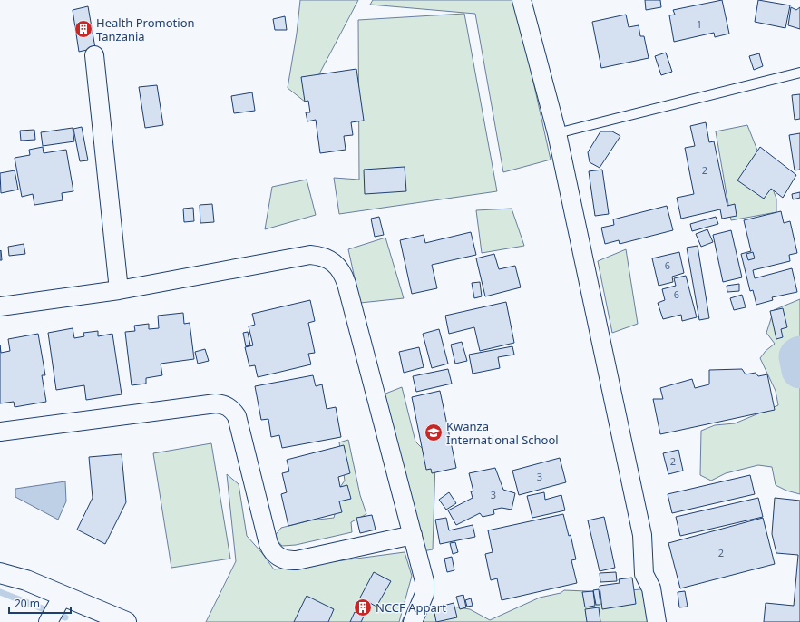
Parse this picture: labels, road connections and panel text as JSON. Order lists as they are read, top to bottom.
{
  "places": {
    "building": ["Health Promotion Tanzania", "NCCF Appart"],
    "school or university": ["Kwanza International School"]
  },
  "house_numbers": [
    "1",
    "2",
    "6",
    "6",
    "2",
    "3",
    "3",
    "2"
  ],
  "scale_bar": "20 m"
}
